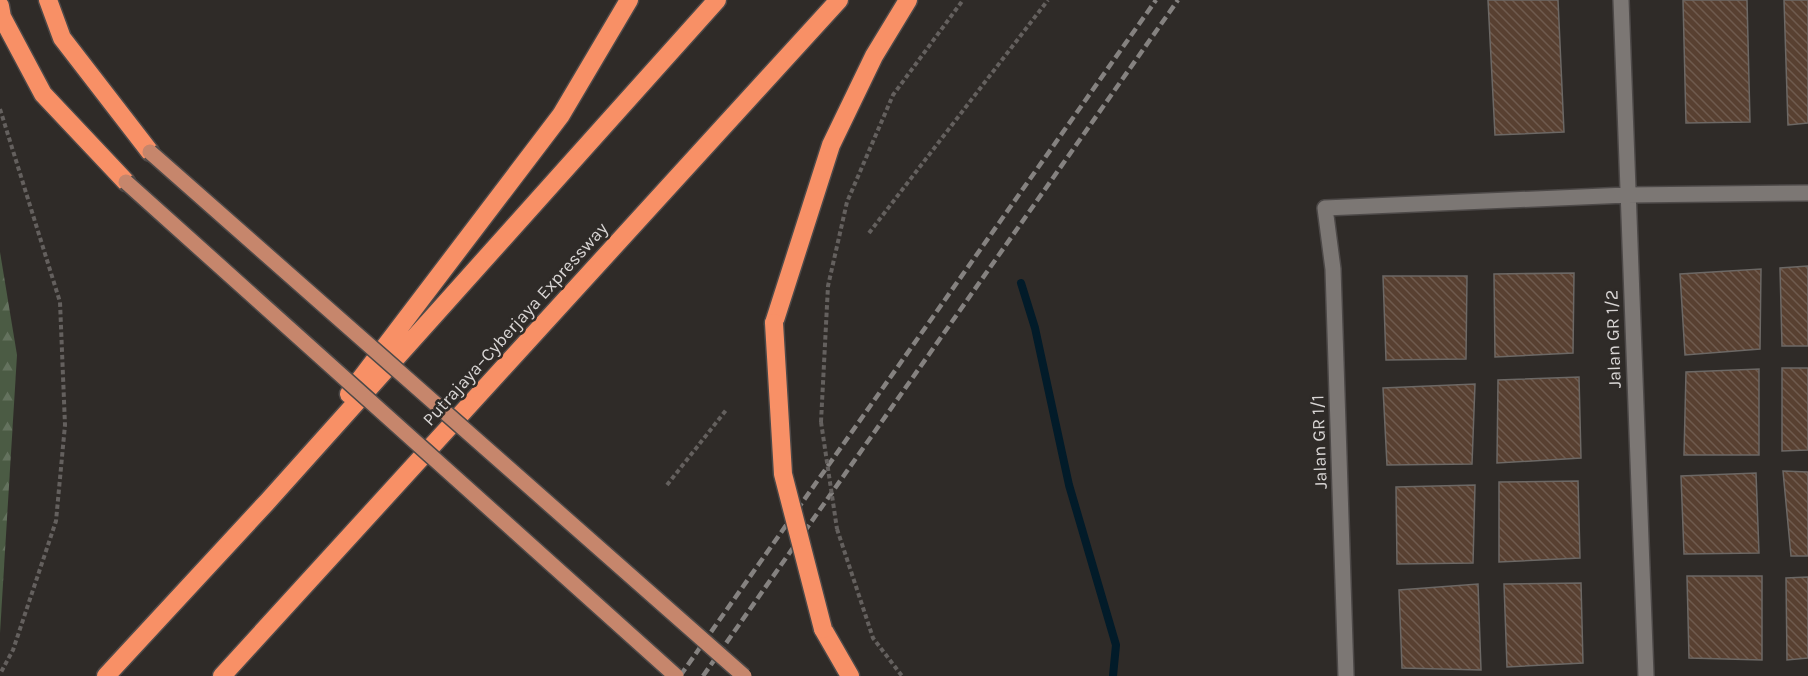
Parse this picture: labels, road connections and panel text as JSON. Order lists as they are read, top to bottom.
{
  "streets": {
    "highway": ["Putrajaya–Cyberjaya Expressway"],
    "street": ["Jalan GR 1/2", "Jalan GR 1/1"]
  },
  "crossings": [
    ["Jalan GR 1/2", "Jalan GR 1/1"]
  ]
}
